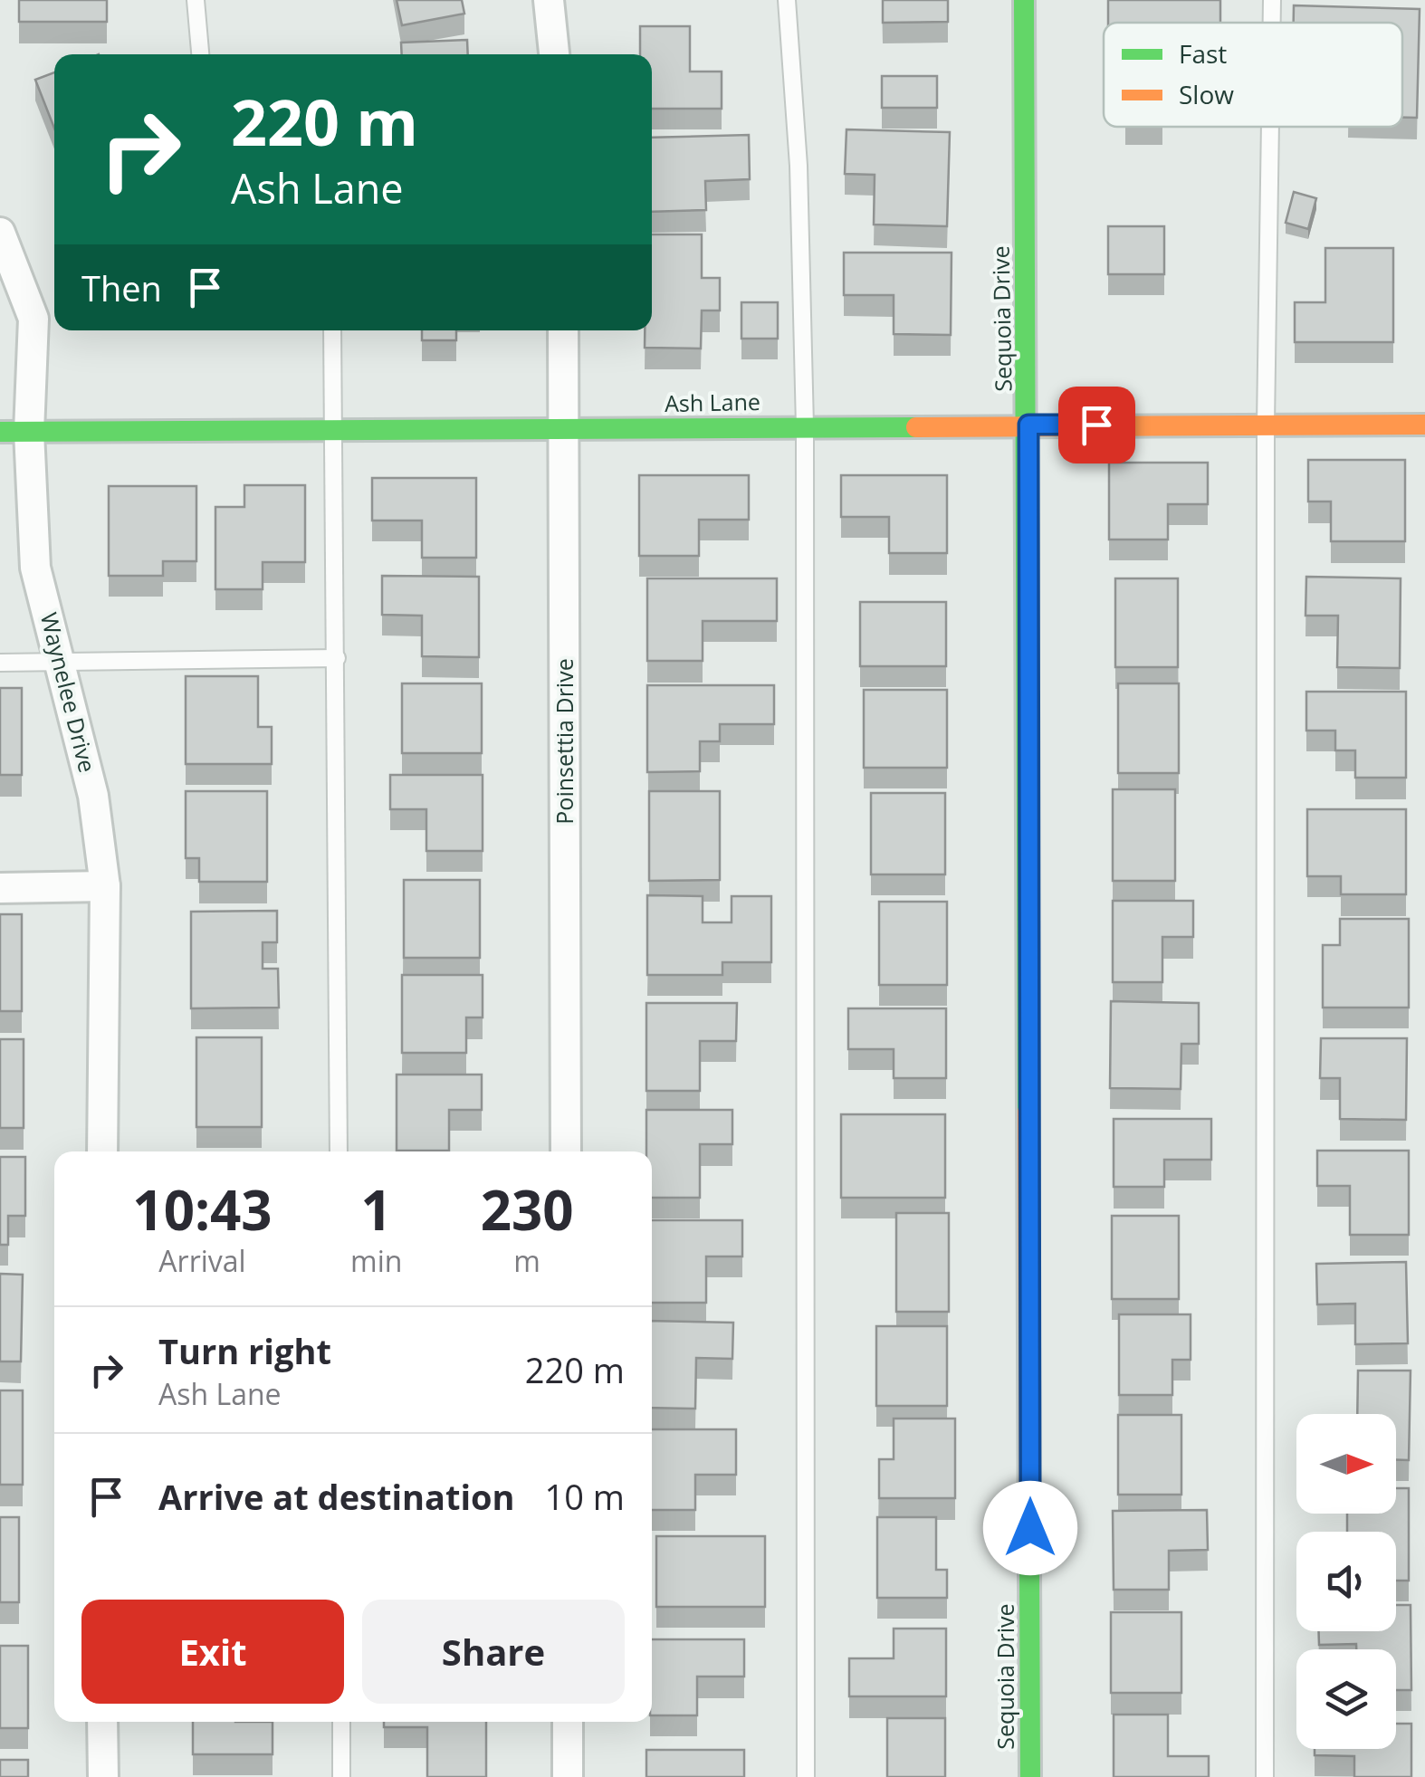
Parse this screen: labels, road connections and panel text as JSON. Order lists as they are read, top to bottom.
{
  "streets": {
    "street": [
      "Sequoia Drive",
      "Ash Lane",
      "Waynelee Drive",
      "Poinsettia Drive"
    ]
  },
  "crossings": [
    ["Sequoia Drive", "Ash Lane"],
    ["Ash Lane", "Waynelee Drive"],
    ["Ash Lane", "Poinsettia Drive"]
  ],
  "legend": ["Fast", "Slow"],
  "north": "right",
  "page": {
    "turn": ["220 m", "Ash Lane"],
    "then": "Then",
    "eta": [
      "10:43",
      "Arrival",
      "1",
      "min",
      "230",
      "m"
    ],
    "list": [
      {
        "name": "Turn right",
        "note": "Ash Lane",
        "value": "220 m"
      },
      {
        "name": "Arrive at destination",
        "value": "10 m"
      }
    ],
    "buttons": ["Exit", "Share"]
  }
}
